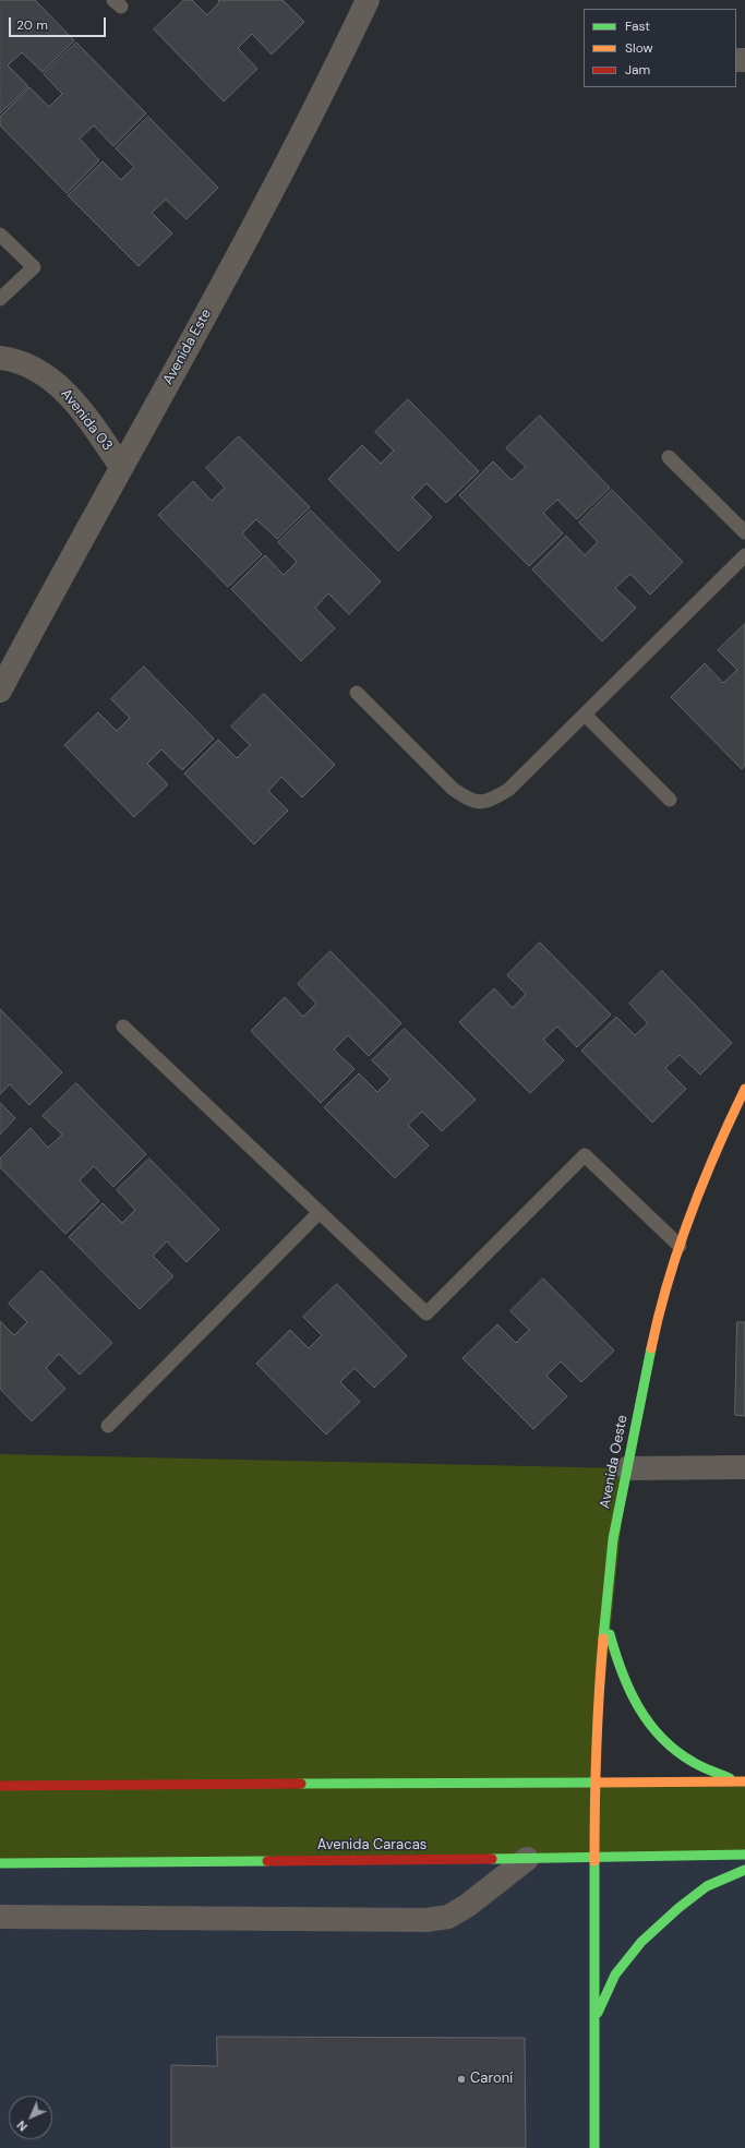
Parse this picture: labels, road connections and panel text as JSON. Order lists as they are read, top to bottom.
{
  "streets": {
    "street": [
      "Avenida Este",
      "Avenida 03",
      "Avenida Oeste",
      "Avenida Caracas"
    ]
  },
  "crossings": [
    ["Avenida Este", "Avenida 03"],
    ["Avenida Oeste", "Avenida Caracas"]
  ],
  "places": ["Caroní"],
  "legend": ["Fast", "Slow", "Jam"],
  "scale_bar": "20 m",
  "north": "bottom left"
}
